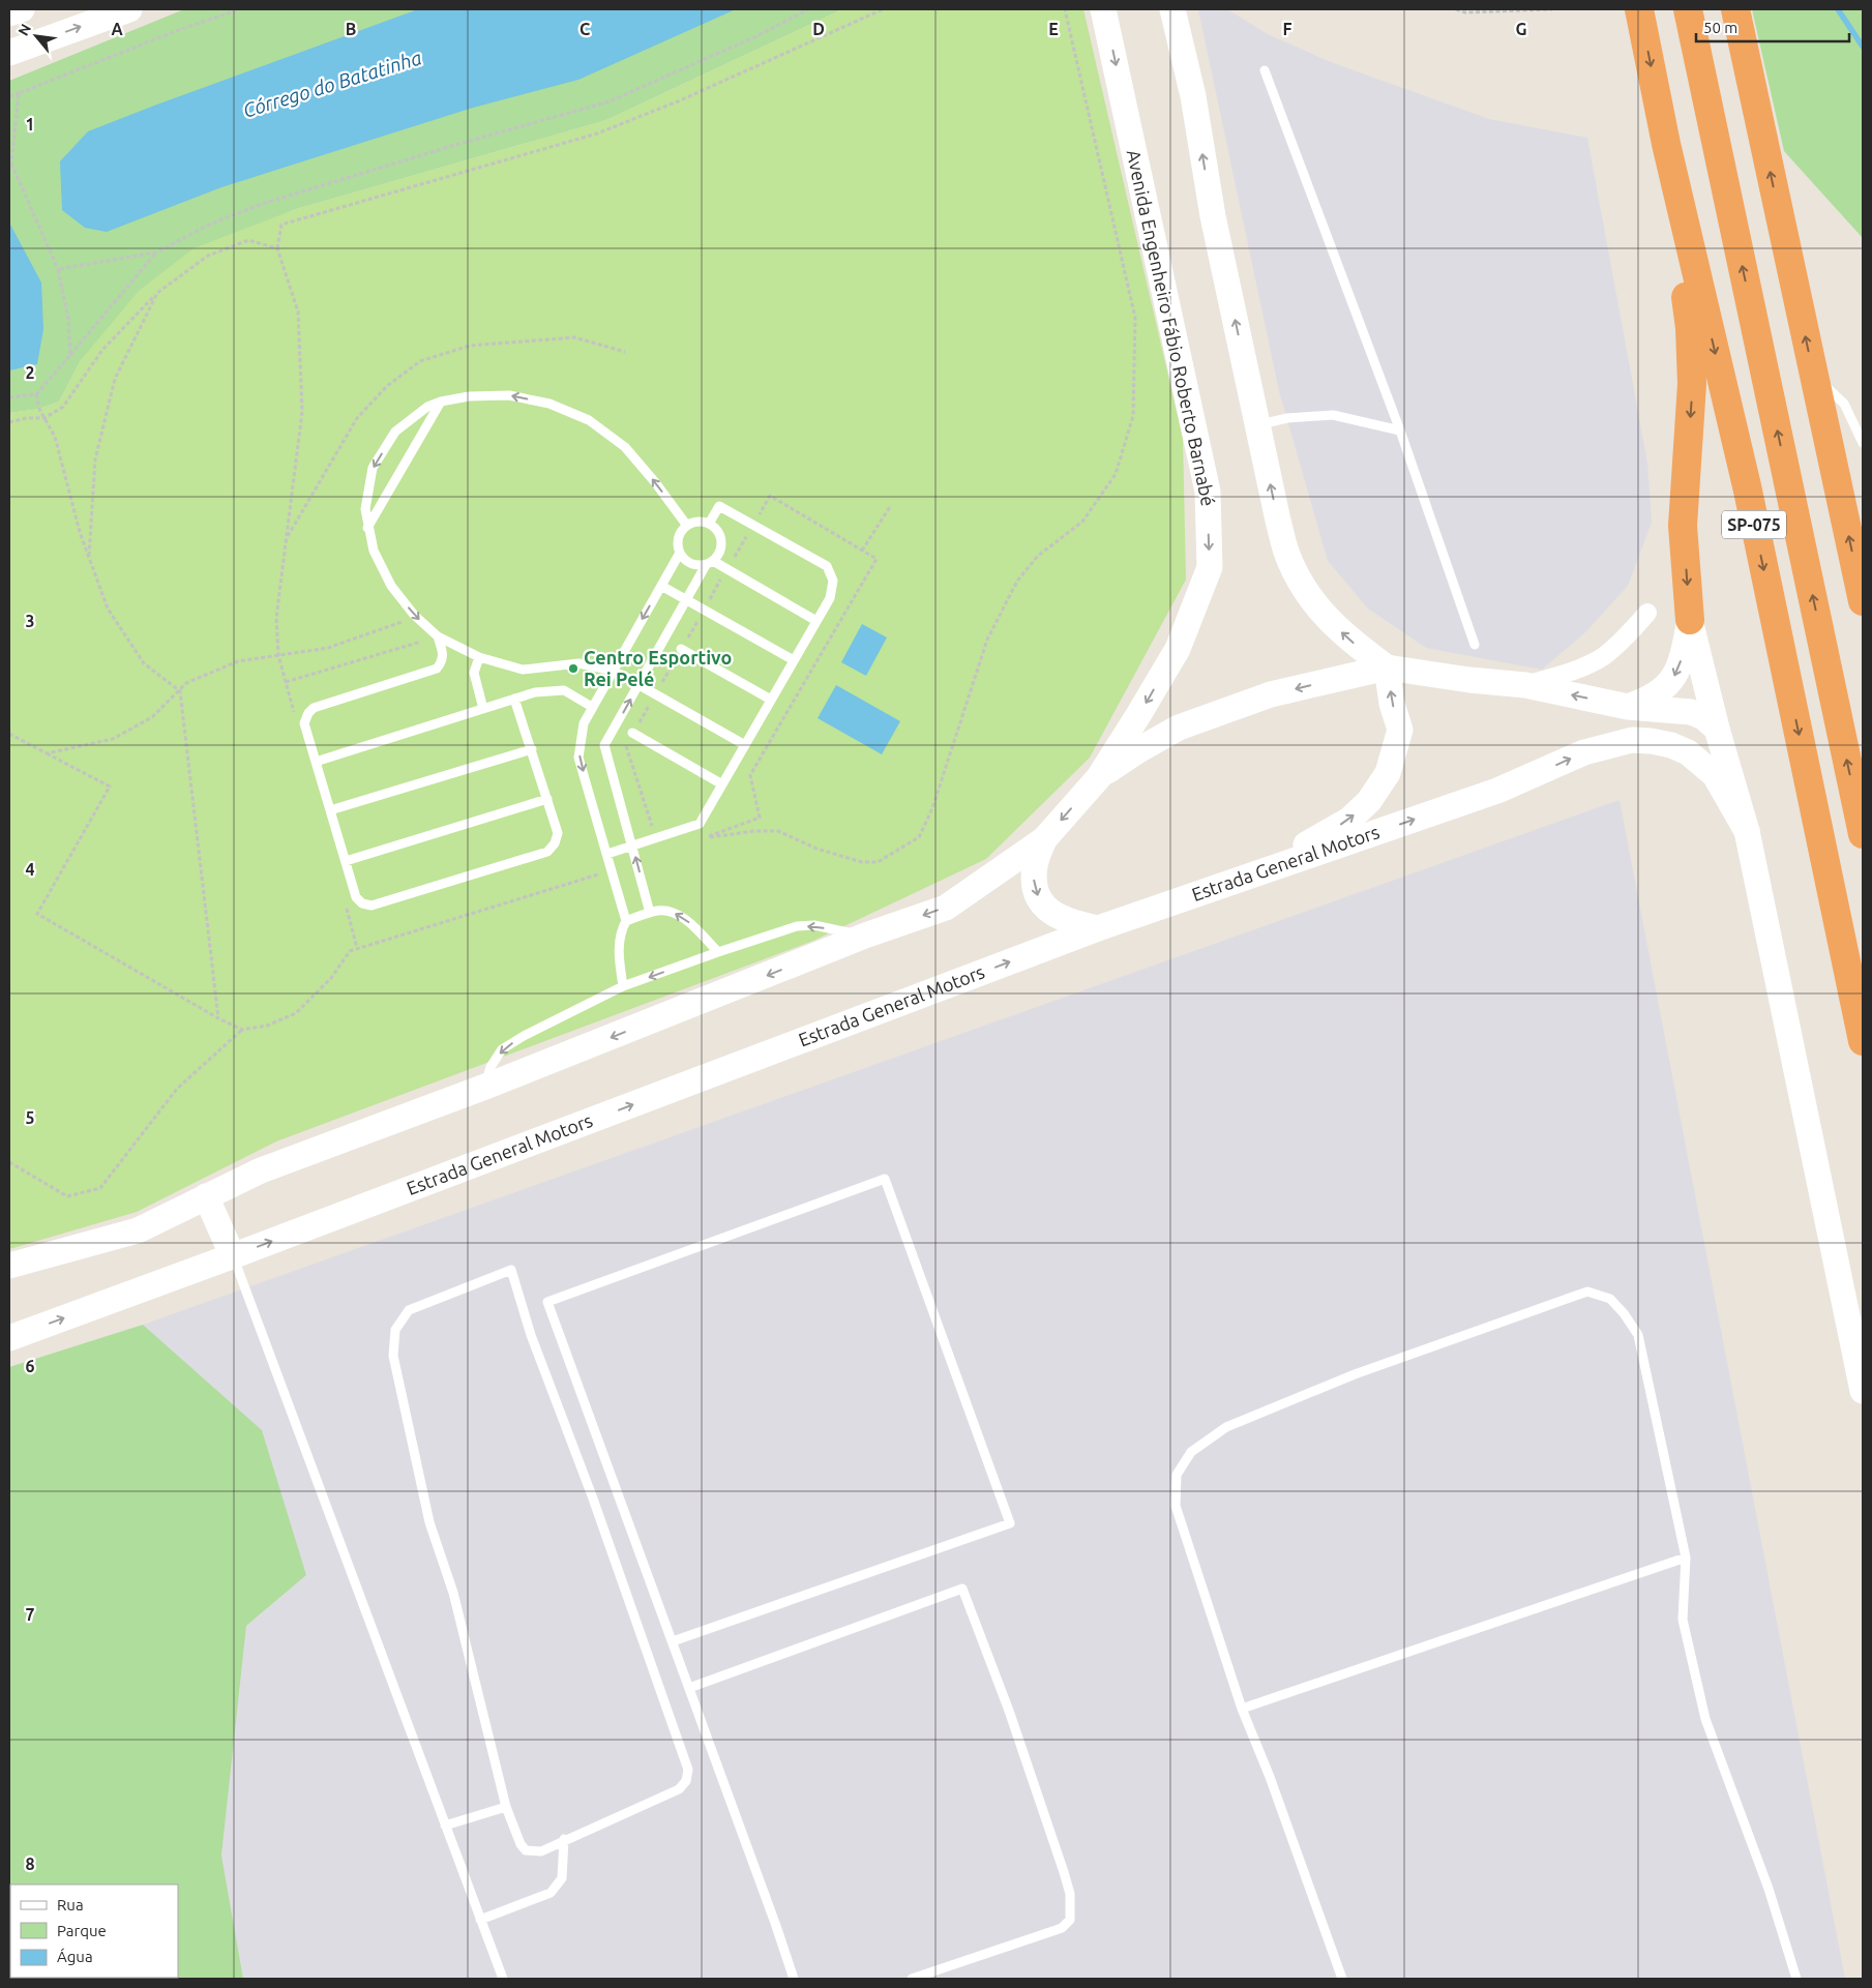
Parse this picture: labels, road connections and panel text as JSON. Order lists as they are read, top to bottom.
{
  "streets": {
    "highway": ["SP-075"],
    "main road": ["Avenida Engenheiro Fábio Roberto Barnabé", "Estrada General Motors"]
  },
  "water": ["Córrego do Batatinha"],
  "places": ["Centro Esportivo Rei Pelé"],
  "legend": ["Rua", "Parque", "Água"],
  "scale_bar": "50 m",
  "north": "top left",
  "grid": {
    "columns": [
      "A",
      "B",
      "C",
      "D",
      "E",
      "F",
      "G"
    ],
    "rows": [
      "1",
      "2",
      "3",
      "4",
      "5",
      "6",
      "7",
      "8"
    ]
  }
}
